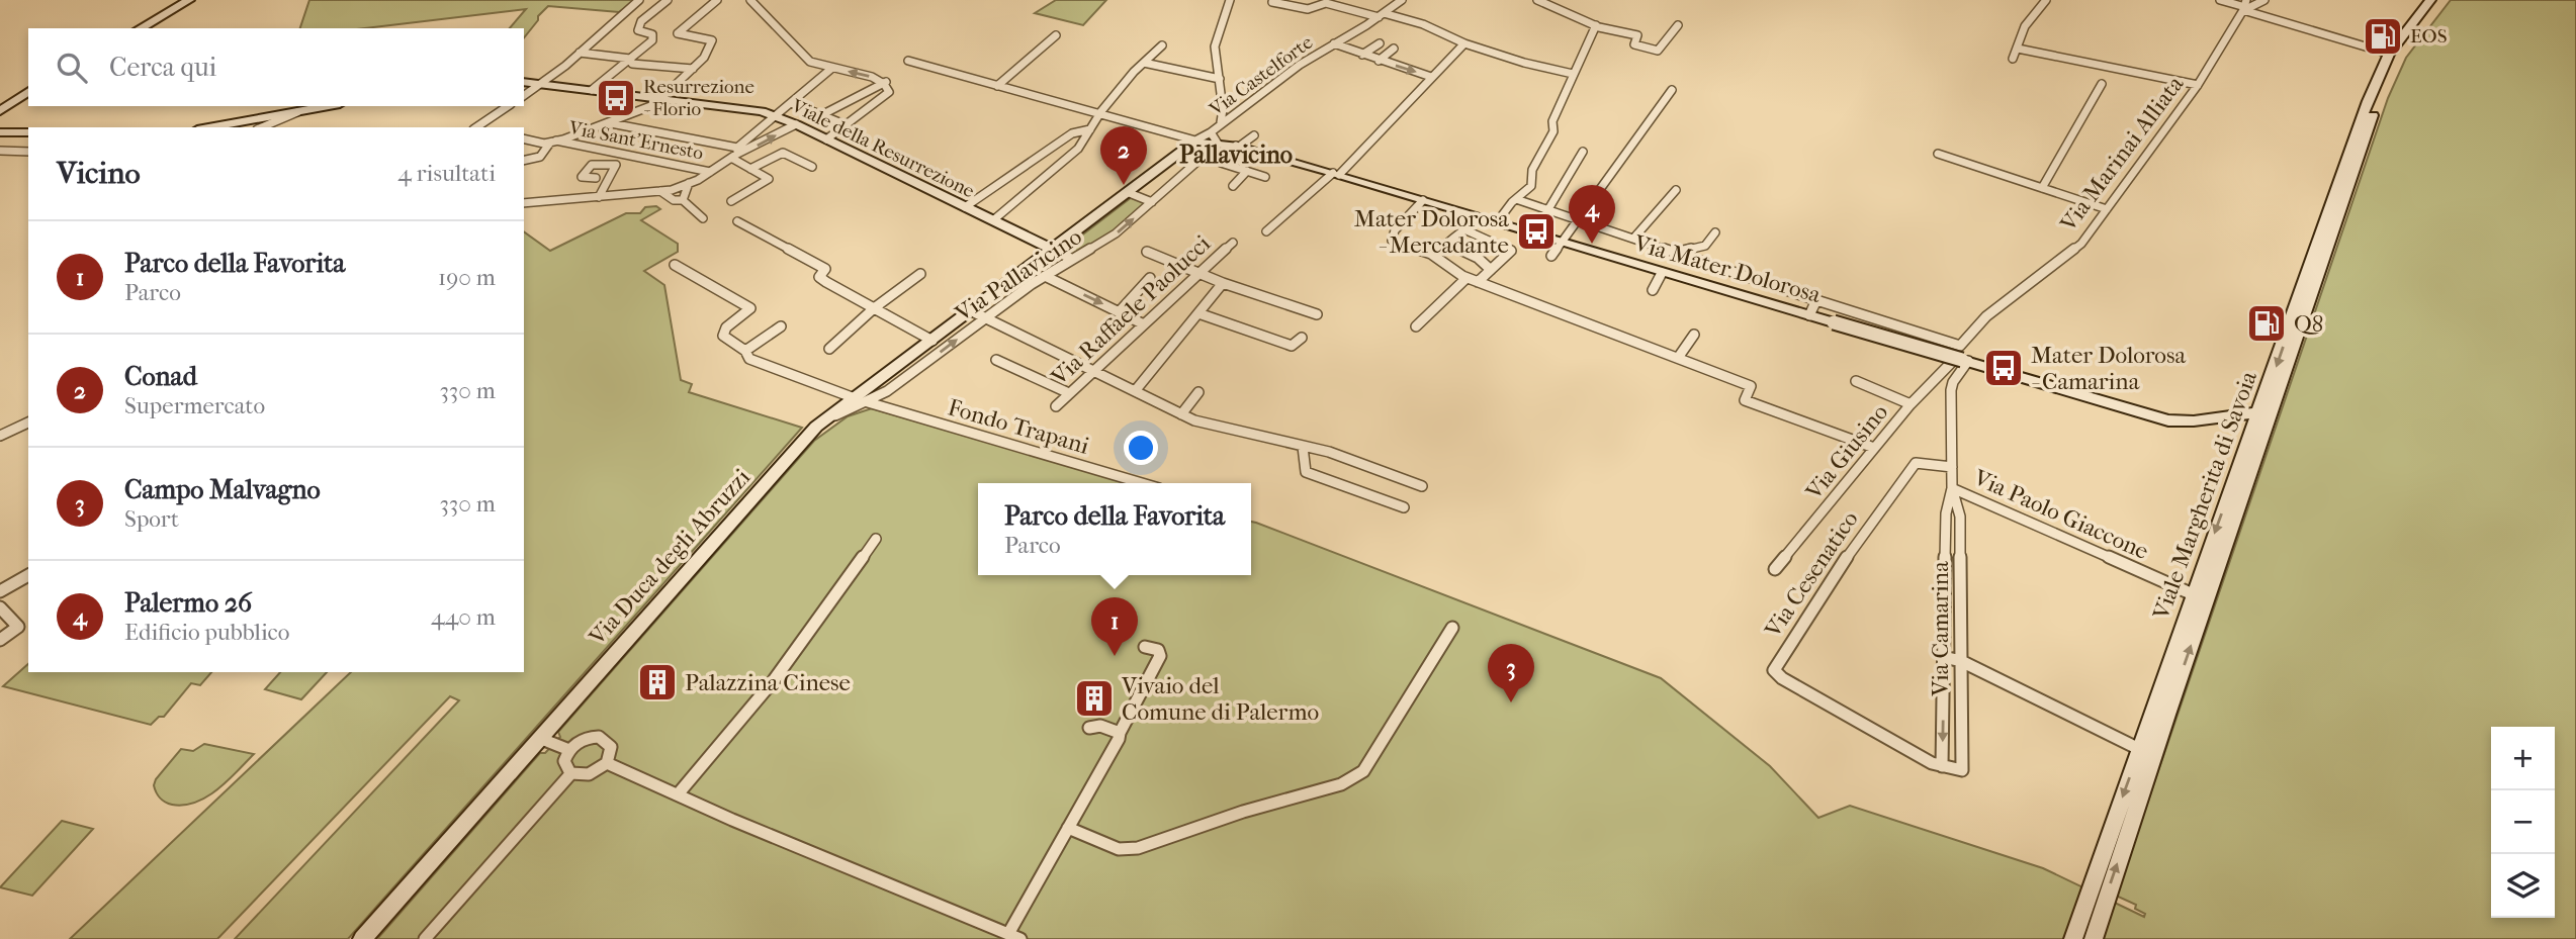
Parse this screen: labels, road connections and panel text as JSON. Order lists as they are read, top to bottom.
{
  "streets": {
    "street": [
      "Via Castelforte",
      "Via Sant'Ernesto",
      "Viale della Resurrezione",
      "Via Marinai Alliata",
      "Via Mater Dolorosa",
      "Via Pallavicino",
      "Via Raffaele Paolucci",
      "Fondo Trapani",
      "Via Giusino",
      "Viale Margherita di Savoia",
      "Via Paolo Giaccone",
      "Via Duca degli Abruzzi",
      "Via Cesenatico",
      "Via Camarina"
    ]
  },
  "crossings": [
    ["Via Castelforte", "Via Mater Dolorosa"],
    ["Via Castelforte", "Via Pallavicino"],
    ["Viale della Resurrezione", "Via Duca degli Abruzzi"],
    ["Via Marinai Alliata", "Via Mater Dolorosa"],
    ["Via Marinai Alliata", "Via Giusino"],
    ["Via Marinai Alliata", "Via Camarina"],
    ["Via Mater Dolorosa", "Via Pallavicino"],
    ["Via Mater Dolorosa", "Via Giusino"],
    ["Via Mater Dolorosa", "Viale Margherita di Savoia"],
    ["Via Mater Dolorosa", "Via Duca degli Abruzzi"],
    ["Via Mater Dolorosa", "Via Camarina"],
    ["Via Pallavicino", "Via Duca degli Abruzzi"],
    ["Fondo Trapani", "Via Duca degli Abruzzi"],
    ["Via Giusino", "Via Camarina"],
    ["Viale Margherita di Savoia", "Via Paolo Giaccone"],
    ["Via Paolo Giaccone", "Via Camarina"],
    ["Via Cesenatico", "Via Camarina"]
  ],
  "districts": ["Pallavicino"],
  "places": {
    "fuel station": ["EOS", "Q8"],
    "bus stop": ["Resurrezione - Florio", "Mater Dolorosa - Mercadante", "Mater Dolorosa - Camarina"],
    "building": ["Palazzina Cinese", "Vivaio del Comune di Palermo"]
  },
  "page": {
    "search": "Cerca qui",
    "pins": [
      "2",
      "4",
      "1",
      "3"
    ],
    "heading": ["Vicino", "4 risultati"],
    "list": [
      {
        "mark": "1",
        "name": "Parco della Favorita",
        "note": "Parco",
        "value": "190 m"
      },
      {
        "mark": "2",
        "name": "Conad",
        "note": "Supermercato",
        "value": "330 m"
      },
      {
        "mark": "3",
        "name": "Campo Malvagno",
        "note": "Sport",
        "value": "330 m"
      },
      {
        "mark": "4",
        "name": "Palermo 26",
        "note": "Edificio pubblico",
        "value": "440 m"
      }
    ],
    "popup": ["Parco della Favorita", "Parco"],
    "map_buttons": ["+", "−"]
  }
}
